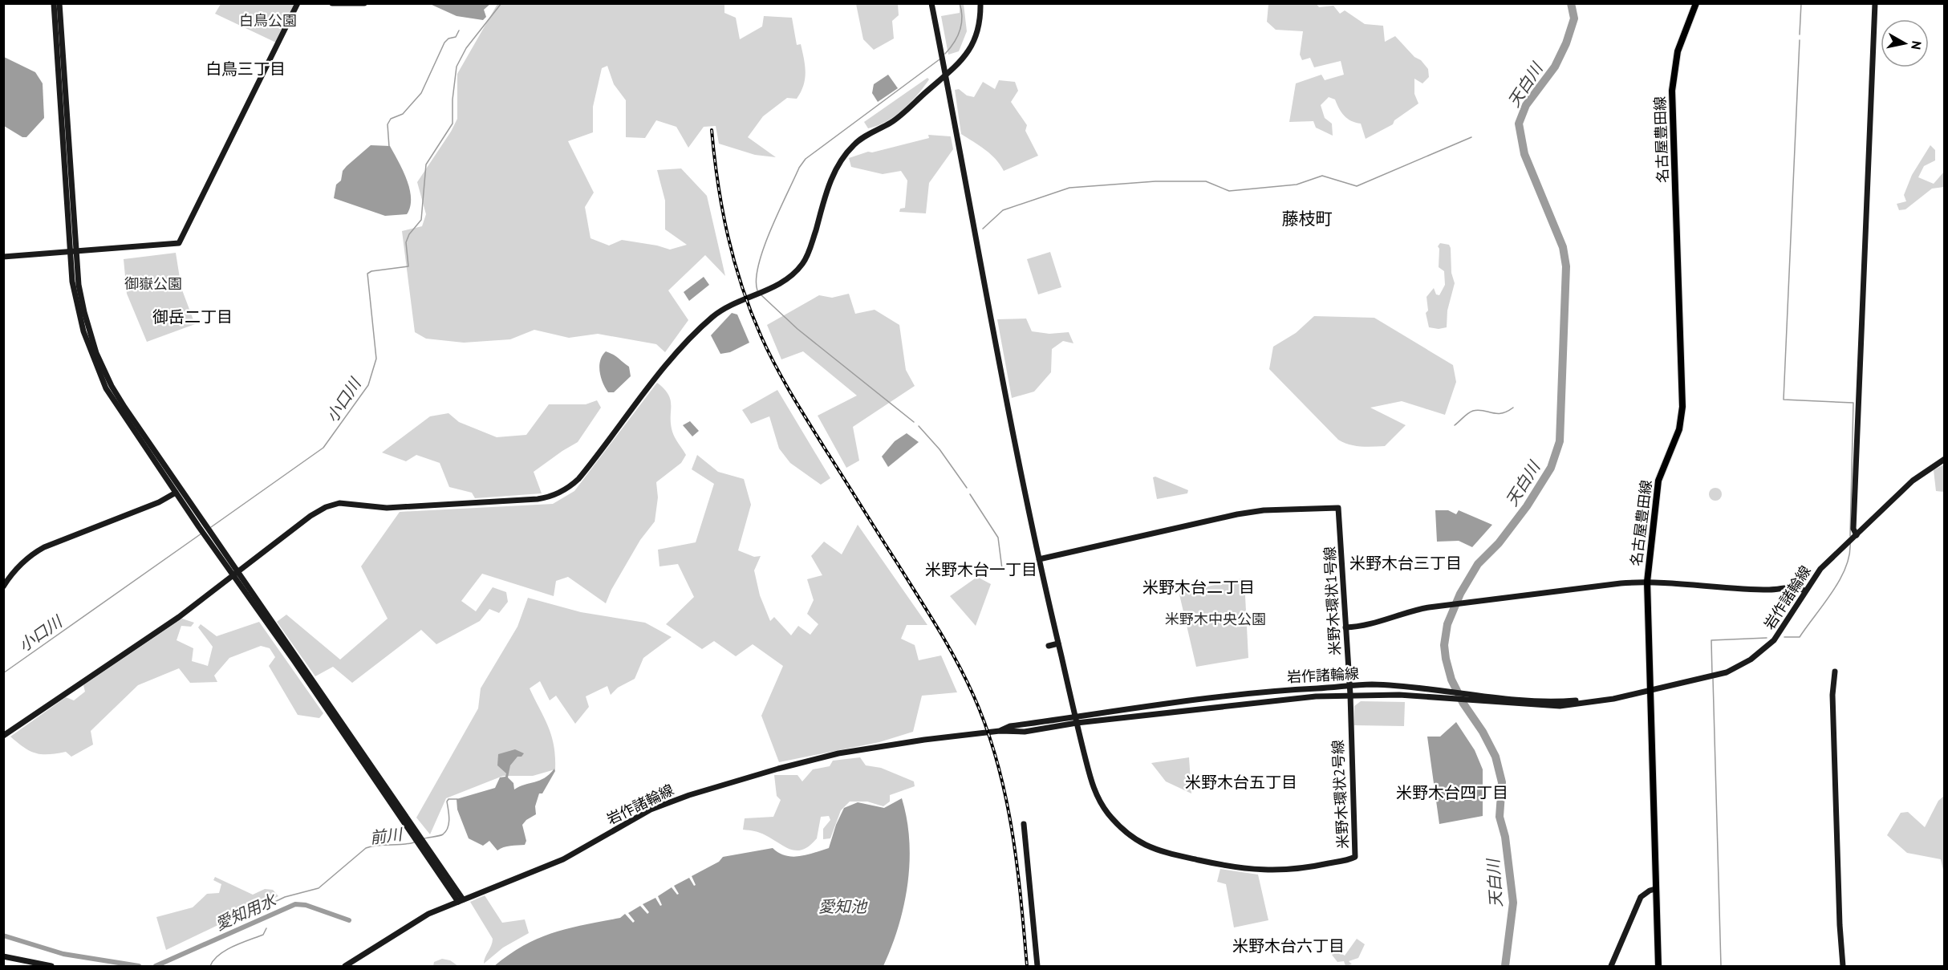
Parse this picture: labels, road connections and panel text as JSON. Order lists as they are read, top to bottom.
{
  "streets": {
    "main road": ["名古屋豊田線"],
    "street": ["岩作諸輪線", "米野木環状1号線", "米野木環状2号線"]
  },
  "crossings": [
    ["名古屋豊田線", "岩作諸輪線"],
    ["岩作諸輪線", "米野木環状1号線"],
    ["岩作諸輪線", "米野木環状2号線"],
    ["米野木環状1号線", "米野木環状2号線"]
  ],
  "districts": [
    "白鳥三丁目",
    "藤枝町",
    "御岳二丁目",
    "米野木台三丁目",
    "米野木台一丁目",
    "米野木台二丁目",
    "米野木台五丁目",
    "米野木台四丁目",
    "米野木台六丁目"
  ],
  "water": [
    "天白川",
    "小口川",
    "前川",
    "愛知池",
    "愛知用水"
  ],
  "parks": ["白鳥公園", "御嶽公園", "米野木中央公園"],
  "north": "right"
}
